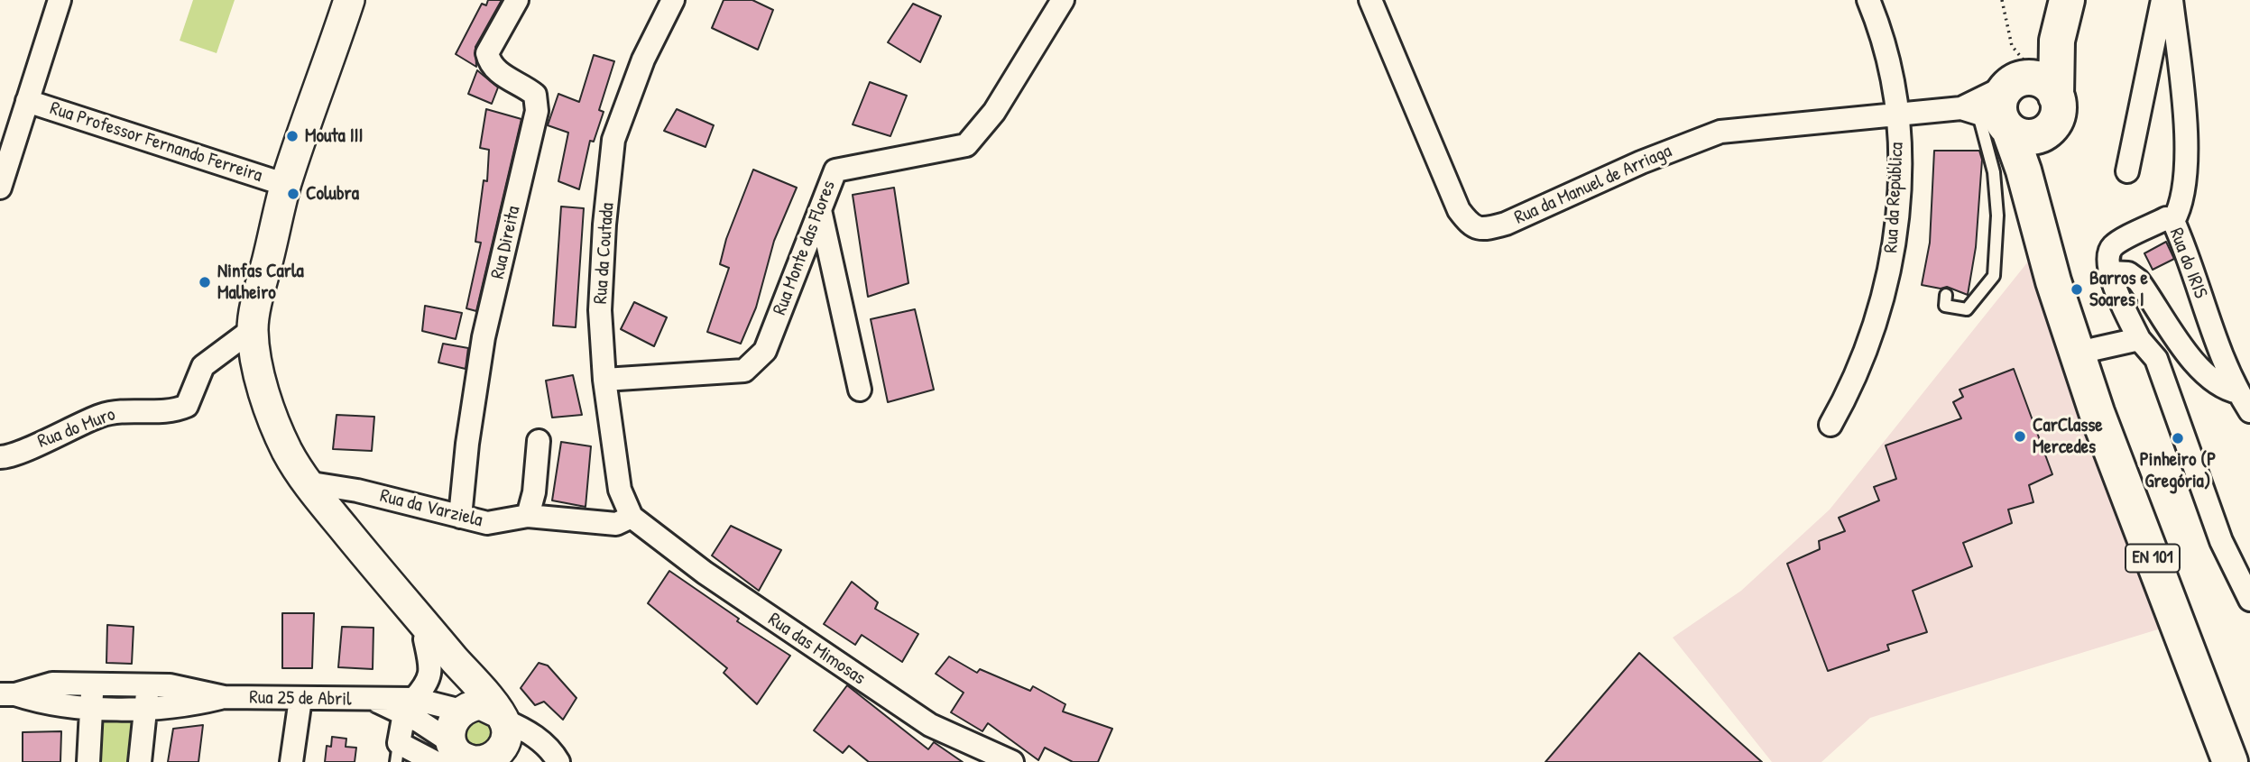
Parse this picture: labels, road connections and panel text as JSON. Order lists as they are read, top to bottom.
{
  "streets": {
    "main road": ["EN 101"],
    "street": [
      "Rua Professor Fernando Ferreira",
      "Rua da Manuel de Arriaga",
      "Rua da Repùblica",
      "Rua Direita",
      "Rua Monte das Flores",
      "Rua da Coutada",
      "Rua do IRIS",
      "Rua do Muro",
      "Rua da Varziela",
      "Rua das Mimosas",
      "Rua 25 de Abril"
    ]
  },
  "crossings": [
    ["Rua da Manuel de Arriaga", "Rua da Repùblica"],
    ["Rua da Manuel de Arriaga", "EN 101"],
    ["Rua Direita", "Rua da Varziela"],
    ["Rua Monte das Flores", "Rua da Coutada"],
    ["Rua da Coutada", "Rua da Varziela"],
    ["Rua da Coutada", "Rua das Mimosas"],
    ["Rua da Varziela", "Rua das Mimosas"]
  ],
  "places": [
    "Mouta III",
    "Colubra",
    "Ninfas Carla Malheiro",
    "Barros e Soares I",
    "CarClasse Mercedes",
    "Pinheiro (P Gregória)"
  ]
}
